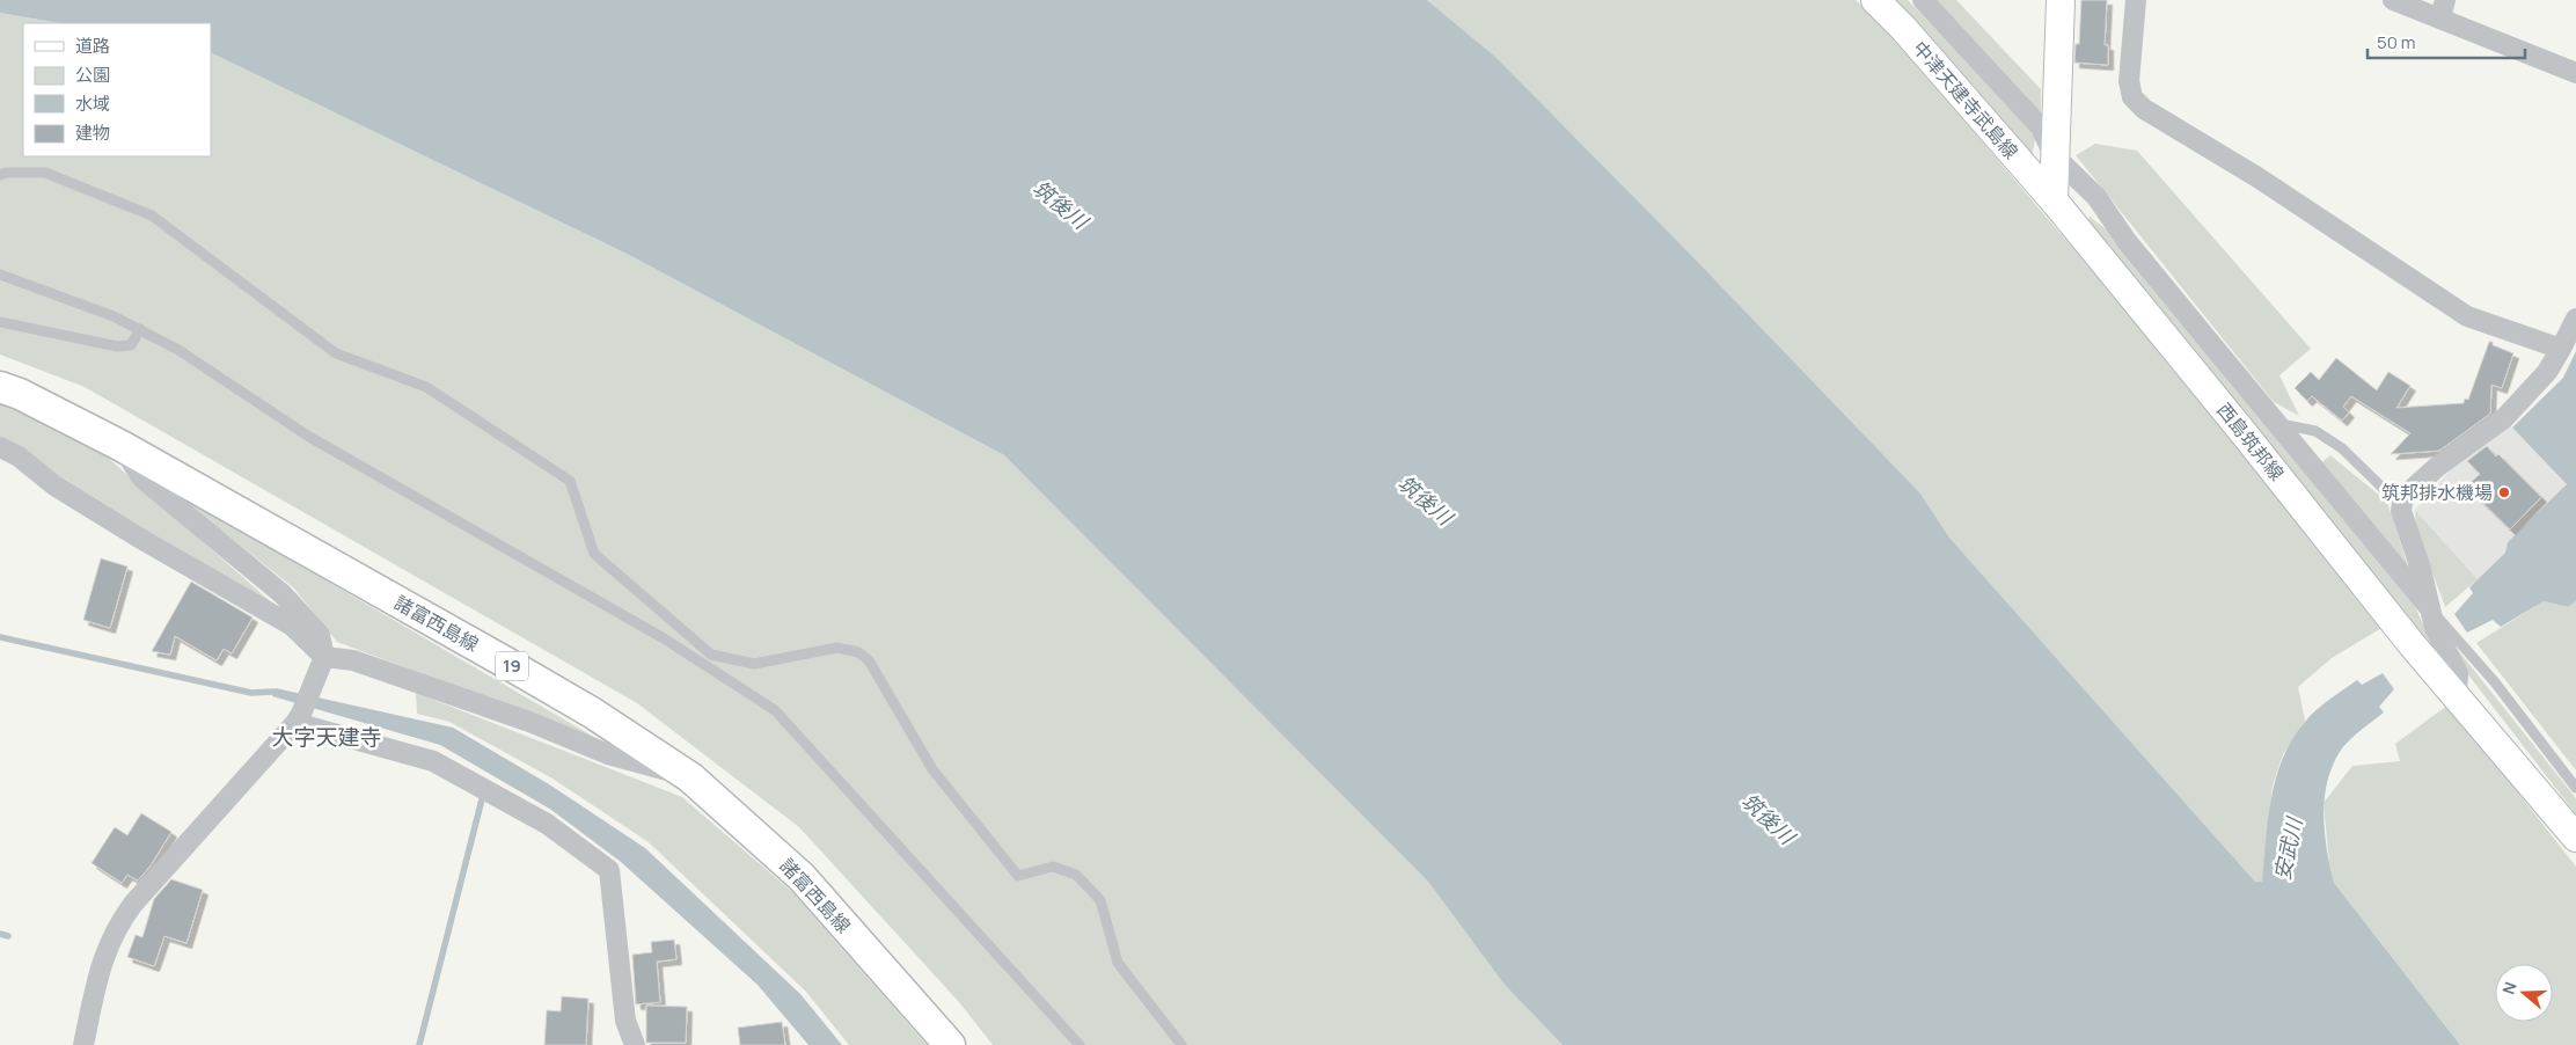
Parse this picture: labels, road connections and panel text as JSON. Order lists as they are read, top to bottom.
{
  "streets": {
    "main road": [
      "中津天建寺武島線",
      "西島筑邦線",
      "諸富西島線",
      "19"
    ]
  },
  "crossings": [
    ["中津天建寺武島線", "西島筑邦線"]
  ],
  "districts": ["大字天建寺"],
  "water": ["筑後川", "安武川"],
  "places": ["筑邦排水機場"],
  "legend": [
    "道路",
    "公園",
    "水域",
    "建物"
  ],
  "scale_bar": "50 m",
  "north": "left"
}
